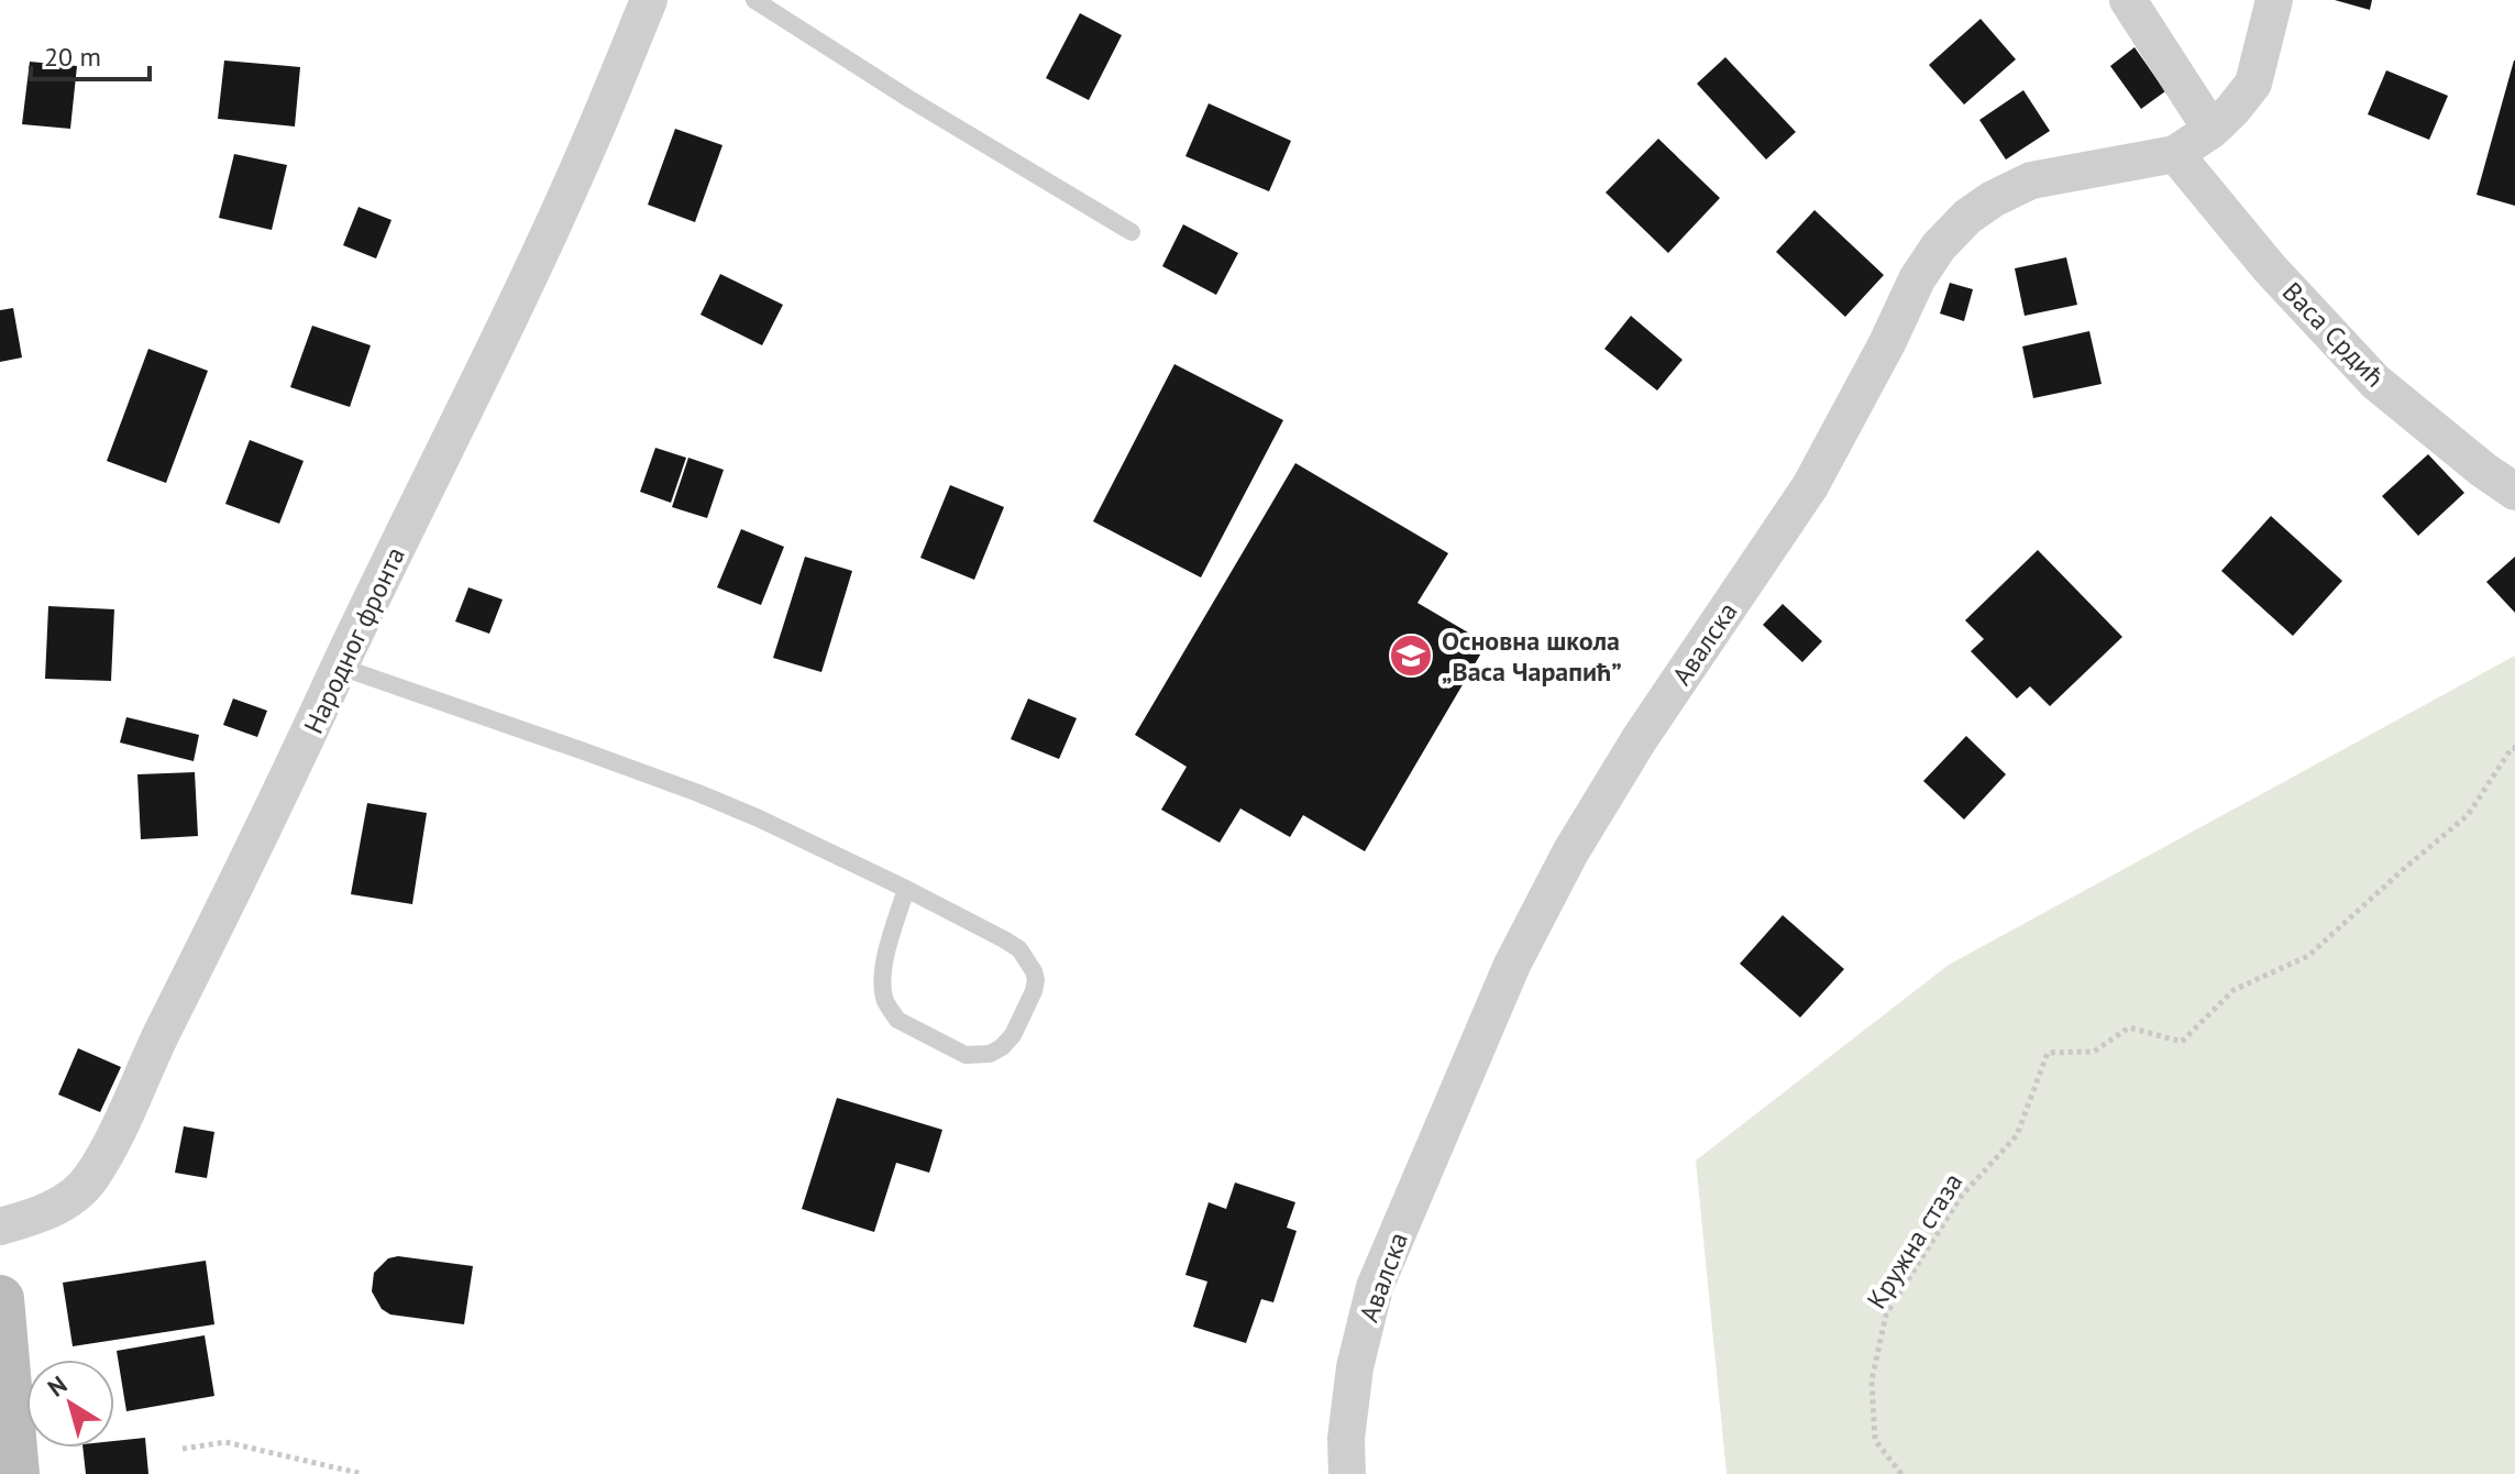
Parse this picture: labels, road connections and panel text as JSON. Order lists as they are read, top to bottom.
{
  "streets": {
    "street": ["Васа Срдић", "Народног фронта", "Авалска"],
    "path": ["Кружна стаза"]
  },
  "crossings": [
    ["Васа Срдић", "Авалска"]
  ],
  "places": {
    "school or university": ["Основна школа „Васа Чарапић”"]
  },
  "scale_bar": "20 m",
  "north": "top left"
}
